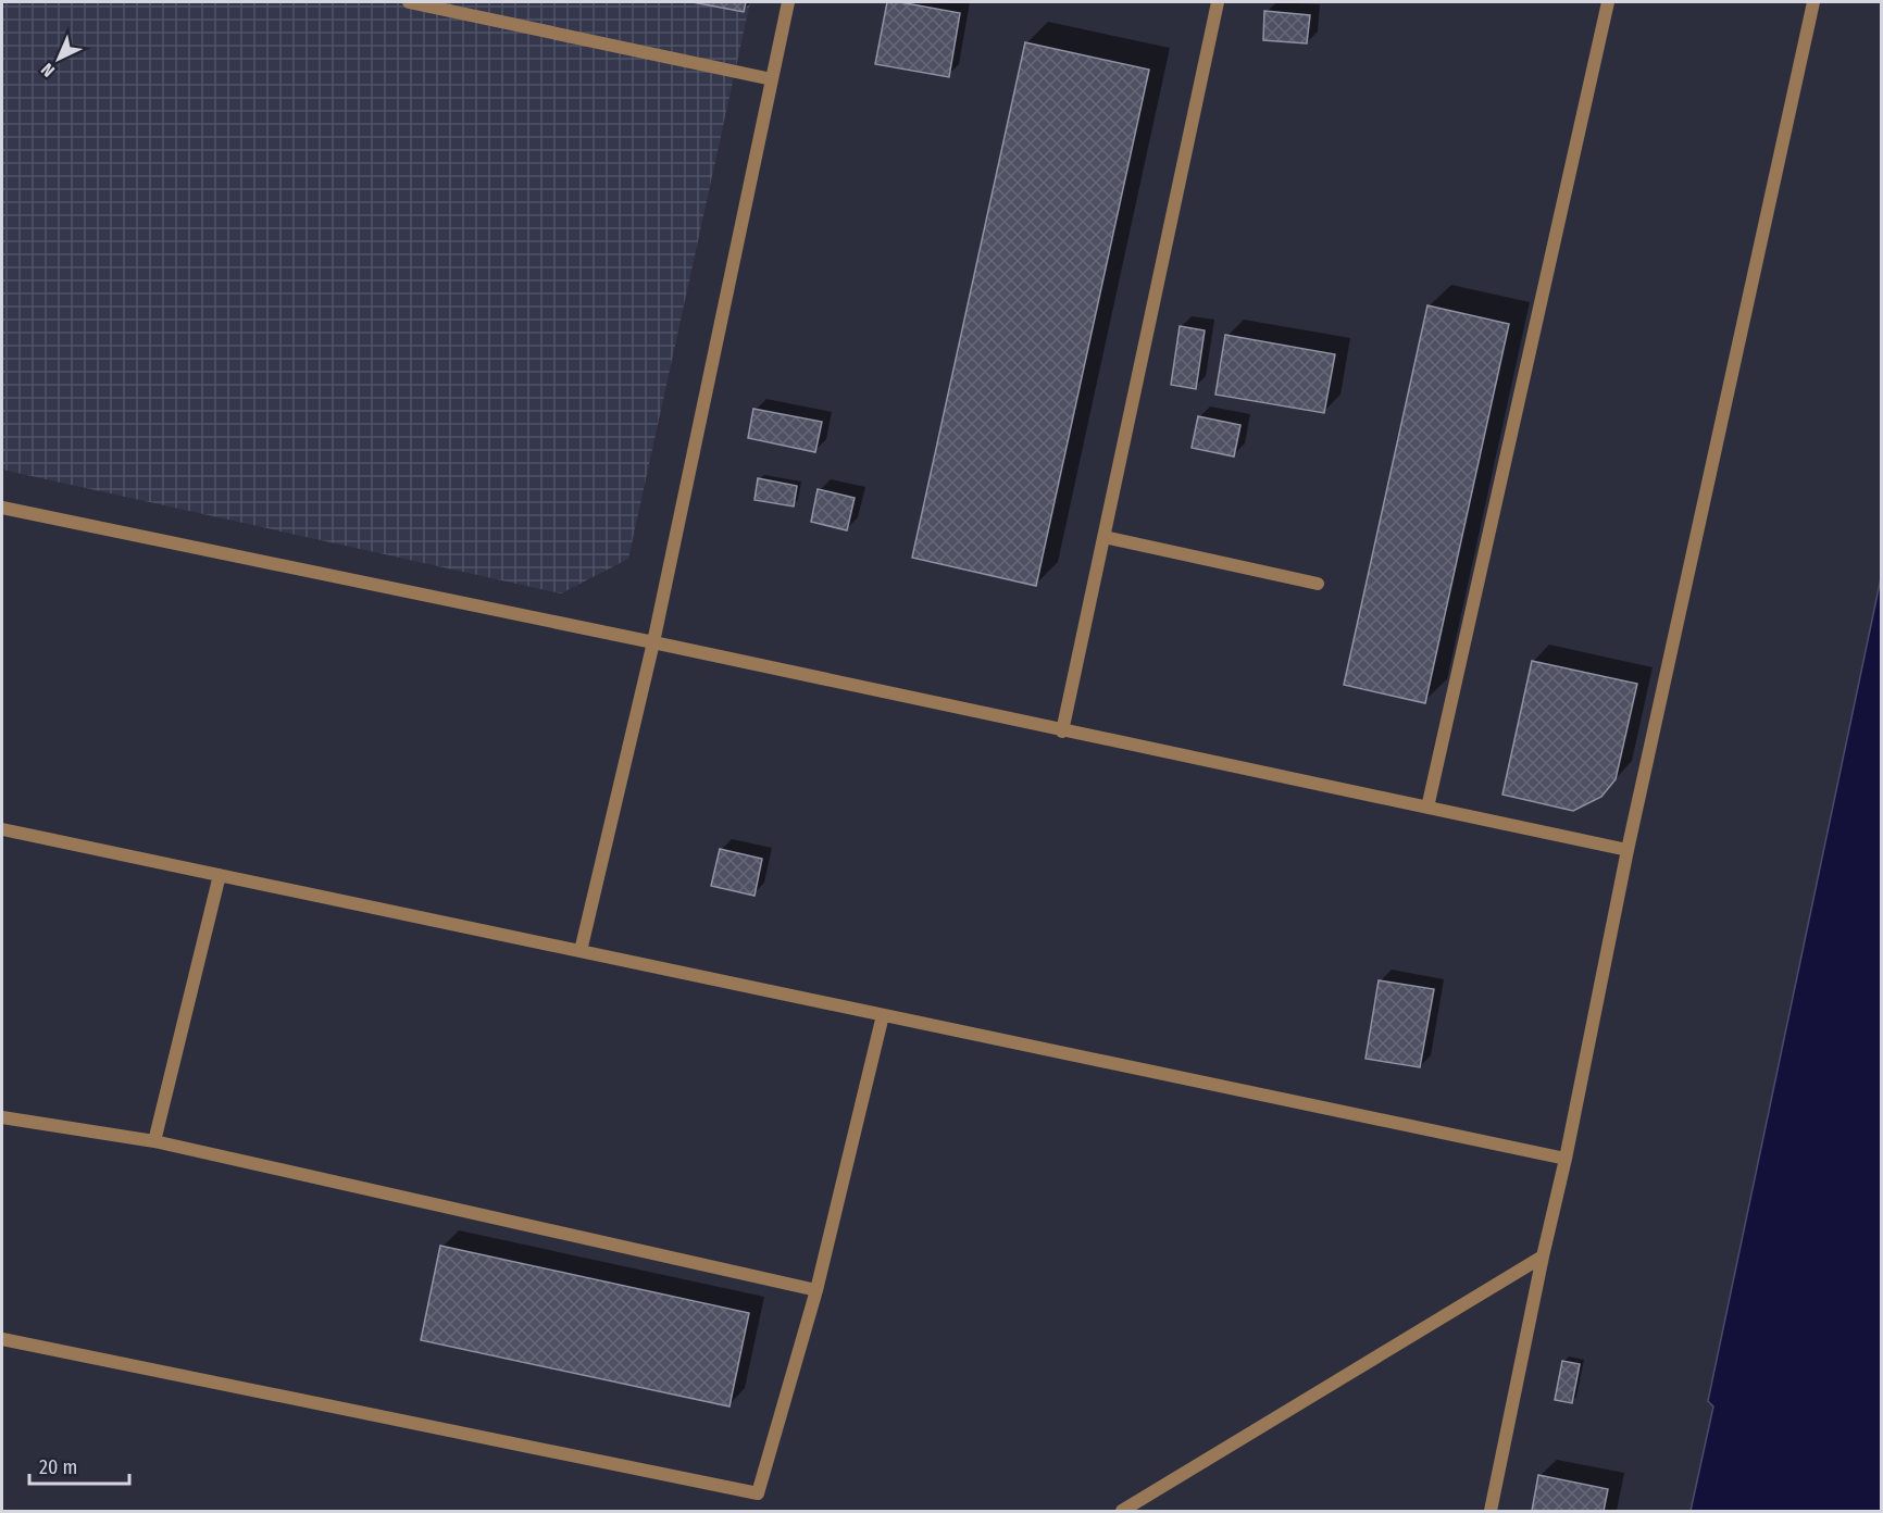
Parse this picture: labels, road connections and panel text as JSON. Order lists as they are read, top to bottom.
{
  "scale_bar": "20 m",
  "north": "bottom left"
}
